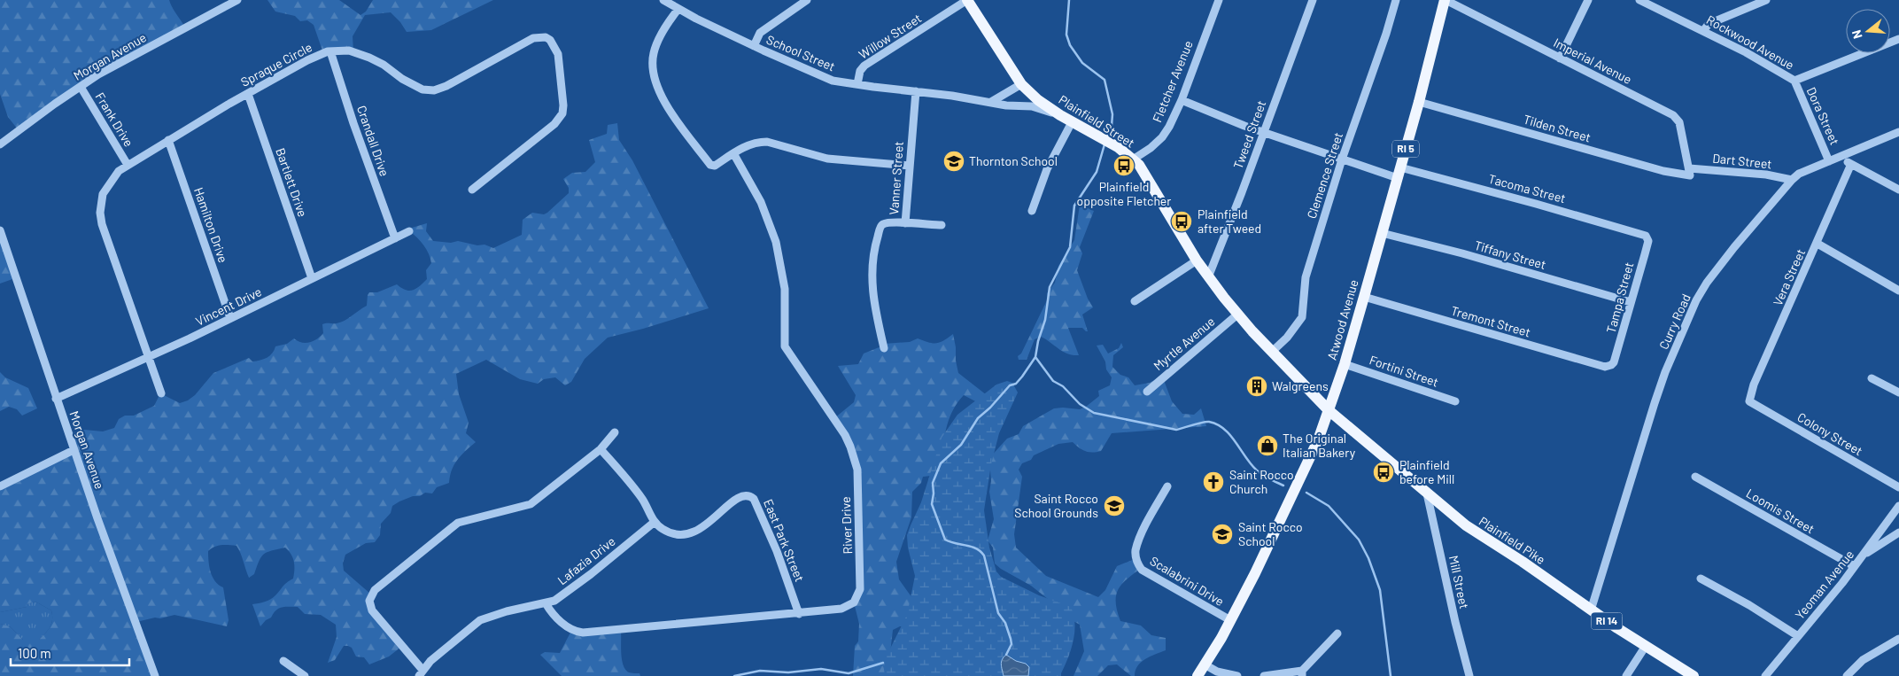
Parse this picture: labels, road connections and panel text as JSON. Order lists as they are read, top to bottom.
{
  "streets": {
    "main road": [
      "Plainfield Street",
      "RI 5",
      "Atwood Avenue",
      "Plainfield Pike",
      "RI 14"
    ],
    "street": [
      "Willow Street",
      "Rockwood Avenue",
      "School Street",
      "Morgan Avenue",
      "Imperial Avenue",
      "Spraque Circle",
      "Fletcher Avenue",
      "Dora Street",
      "Frank Drive",
      "Tilden Street",
      "Tweed Street",
      "Crandall Drive",
      "Dart Street",
      "Clemence Street",
      "Vanner Street",
      "Bartlett Drive",
      "Tacoma Street",
      "Hamilton Drive",
      "Tiffany Street",
      "Vera Street",
      "Tampa Street",
      "Vincent Drive",
      "Tremont Street",
      "Curry Road",
      "Myrtle Avenue",
      "Fortini Street",
      "Colony Street",
      "Loomis Street",
      "River Drive",
      "East Park Street",
      "Lafazia Drive",
      "Scalabrini Drive",
      "Mill Street",
      "Yeoman Avenue"
    ]
  },
  "crossings": [
    ["Willow Street", "School Street"],
    ["Willow Street", "Plainfield Street"],
    ["Rockwood Avenue", "Dora Street"],
    ["School Street", "Plainfield Street"],
    ["School Street", "Vanner Street"],
    ["Morgan Avenue", "Frank Drive"],
    ["Morgan Avenue", "Vincent Drive"],
    ["Imperial Avenue", "Tilden Street"],
    ["Imperial Avenue", "Dart Street"],
    ["Imperial Avenue", "Atwood Avenue"],
    ["Spraque Circle", "Frank Drive"],
    ["Spraque Circle", "Crandall Drive"],
    ["Spraque Circle", "Bartlett Drive"],
    ["Spraque Circle", "Hamilton Drive"],
    ["Spraque Circle", "Vincent Drive"],
    ["Fletcher Avenue", "Plainfield Street"],
    ["Fletcher Avenue", "Tacoma Street"],
    ["Dora Street", "Curry Road"],
    ["Plainfield Street", "Tweed Street"],
    ["Plainfield Street", "Clemence Street"],
    ["Plainfield Street", "Atwood Avenue"],
    ["Plainfield Street", "Myrtle Avenue"],
    ["Plainfield Street", "Plainfield Pike"],
    ["Tilden Street", "Dart Street"],
    ["Tilden Street", "Atwood Avenue"],
    ["Tweed Street", "Tacoma Street"],
    ["Crandall Drive", "Vincent Drive"],
    ["Dart Street", "Curry Road"],
    ["Clemence Street", "Tacoma Street"],
    ["Bartlett Drive", "Vincent Drive"],
    ["Tacoma Street", "Tampa Street"],
    ["Tacoma Street", "Atwood Avenue"],
    ["Hamilton Drive", "Vincent Drive"],
    ["Tiffany Street", "Tampa Street"],
    ["Tiffany Street", "Atwood Avenue"],
    ["Vera Street", "Colony Street"],
    ["Tampa Street", "Tremont Street"],
    ["Atwood Avenue", "Tremont Street"],
    ["Atwood Avenue", "Fortini Street"],
    ["Atwood Avenue", "Plainfield Pike"],
    ["Atwood Avenue", "Scalabrini Drive"],
    ["Curry Road", "Plainfield Pike"],
    ["Loomis Street", "Yeoman Avenue"],
    ["River Drive", "East Park Street"],
    ["River Drive", "Lafazia Drive"],
    ["East Park Street", "Lafazia Drive"],
    ["Plainfield Pike", "Mill Street"]
  ],
  "places": {
    "school or university": ["Thornton School", "Saint Rocco School Grounds", "Saint Rocco School"],
    "bus stop": ["Plainfield opposite Fletcher", "Plainfield after Tweed", "Plainfield before Mill"],
    "building": ["Walgreens"],
    "shop": ["The Original Italian Bakery"],
    "church": ["Saint Rocco Church"]
  },
  "scale_bar": "100 m",
  "north": "left"
}
